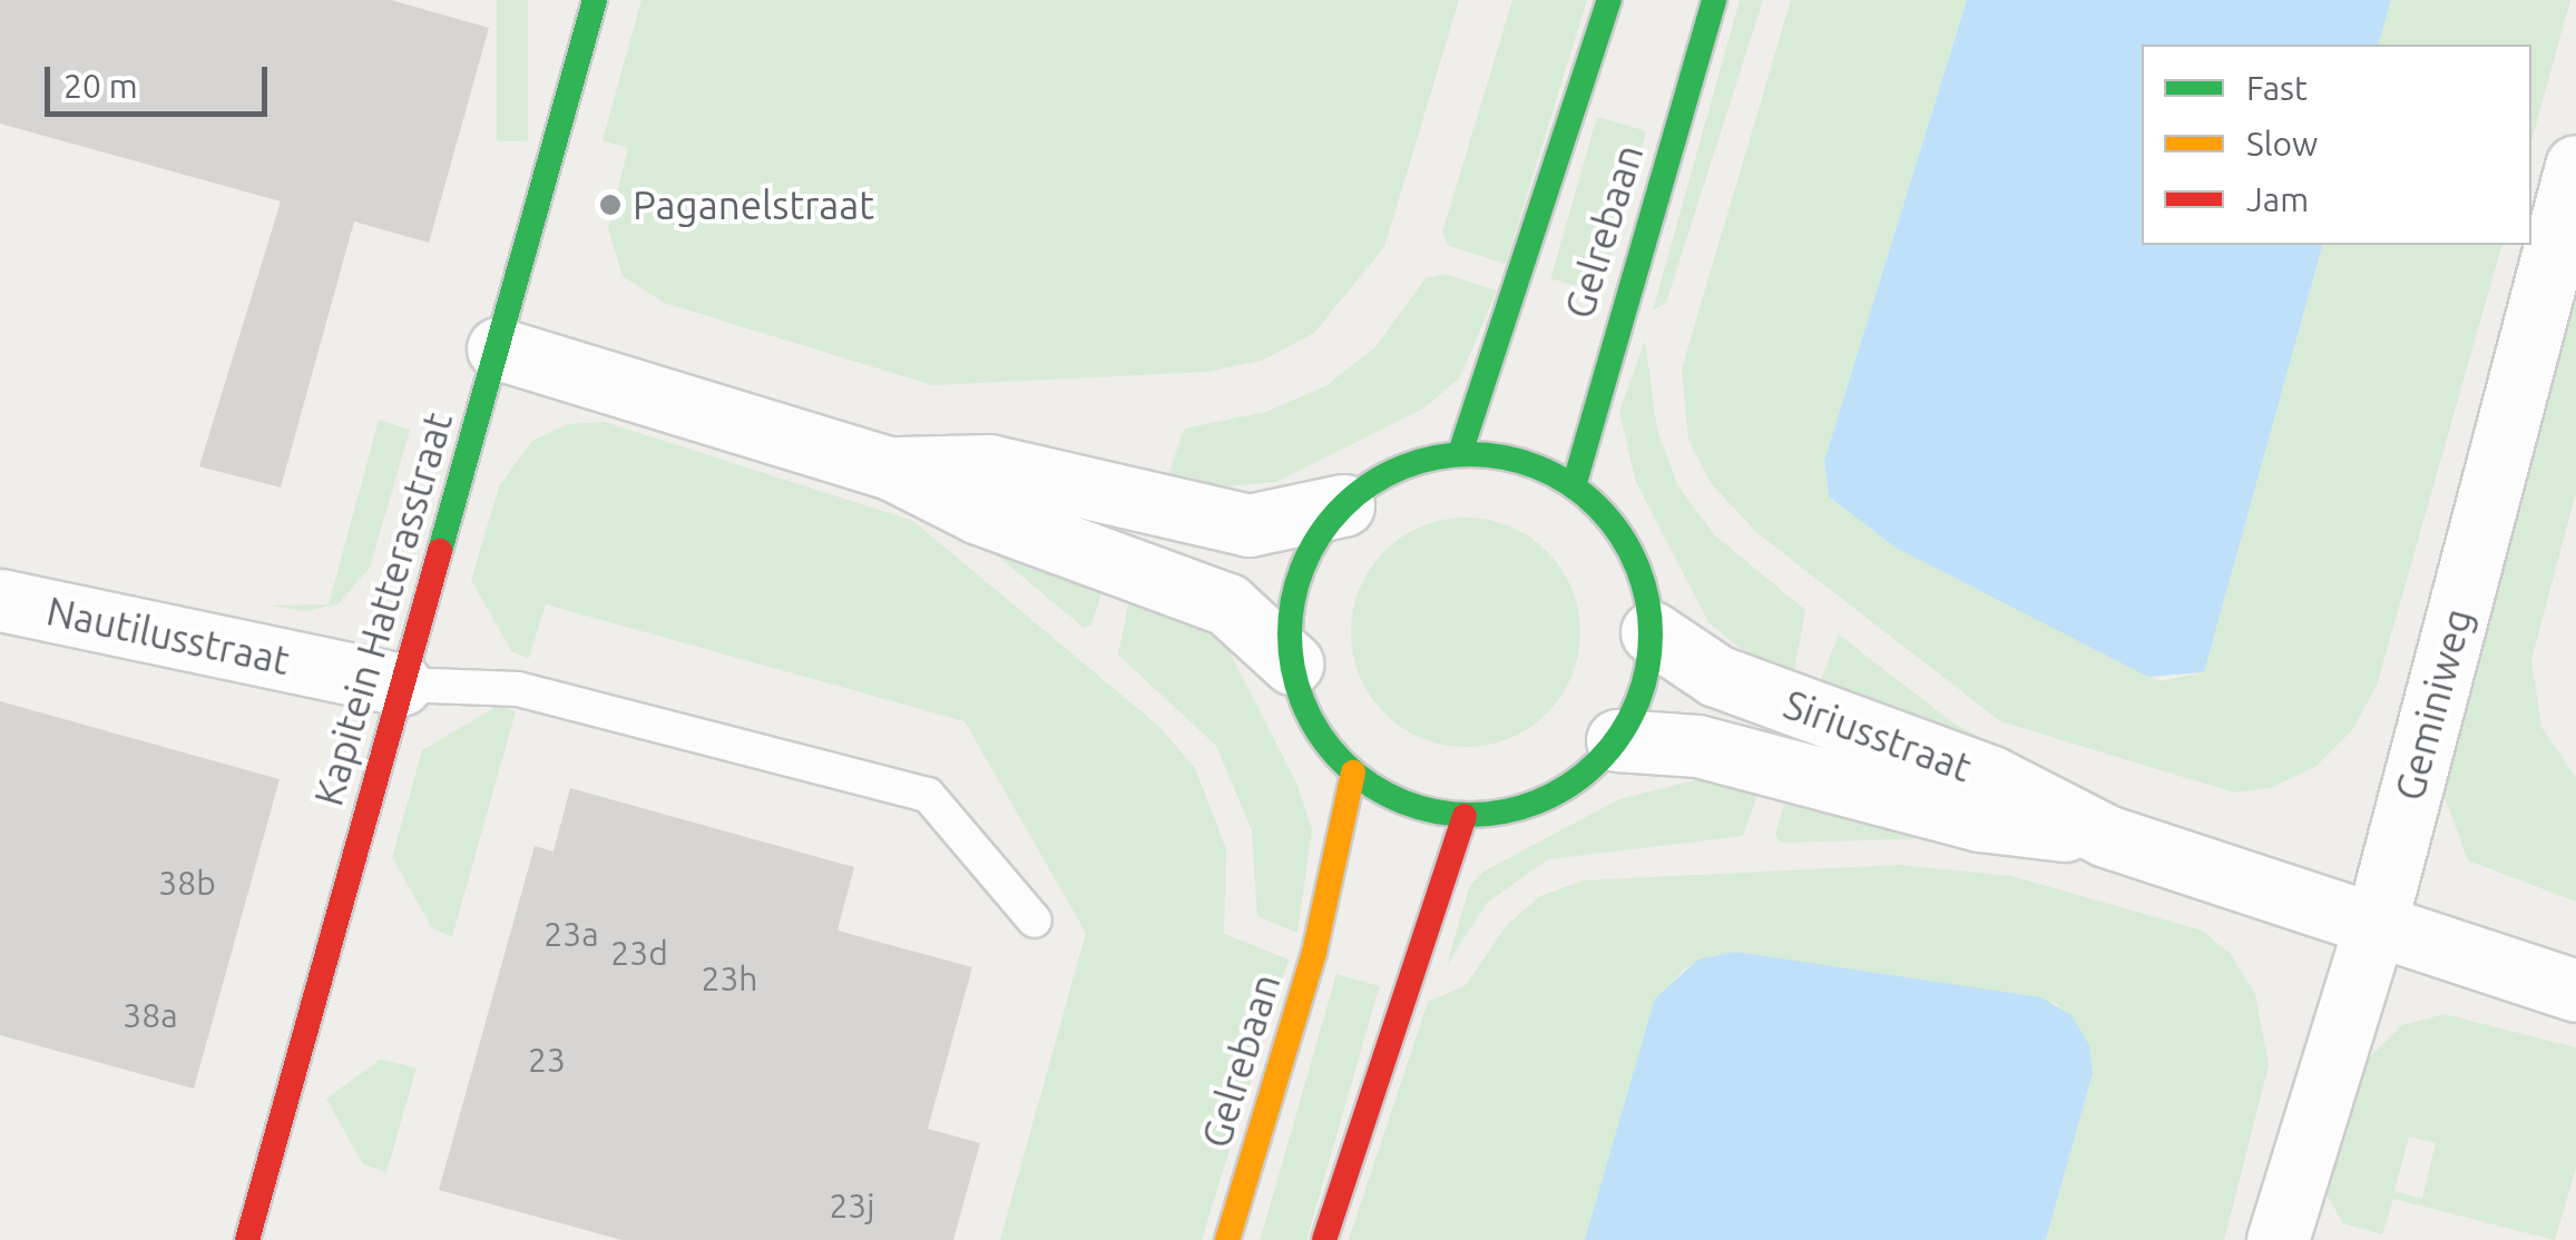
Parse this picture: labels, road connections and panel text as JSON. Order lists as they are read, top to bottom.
{
  "streets": {
    "street": [
      "Gelrebaan",
      "Kapitein Hatterasstraat",
      "Nautilusstraat",
      "Geminiweg",
      "Siriusstraat"
    ]
  },
  "crossings": [
    ["Gelrebaan", "Siriusstraat"],
    ["Kapitein Hatterasstraat", "Nautilusstraat"],
    ["Geminiweg", "Siriusstraat"]
  ],
  "places": ["Paganelstraat"],
  "house_numbers": [
    "38b",
    "23a",
    "23d",
    "23h",
    "38a",
    "23",
    "23j"
  ],
  "legend": ["Fast", "Slow", "Jam"],
  "scale_bar": "20 m"
}
